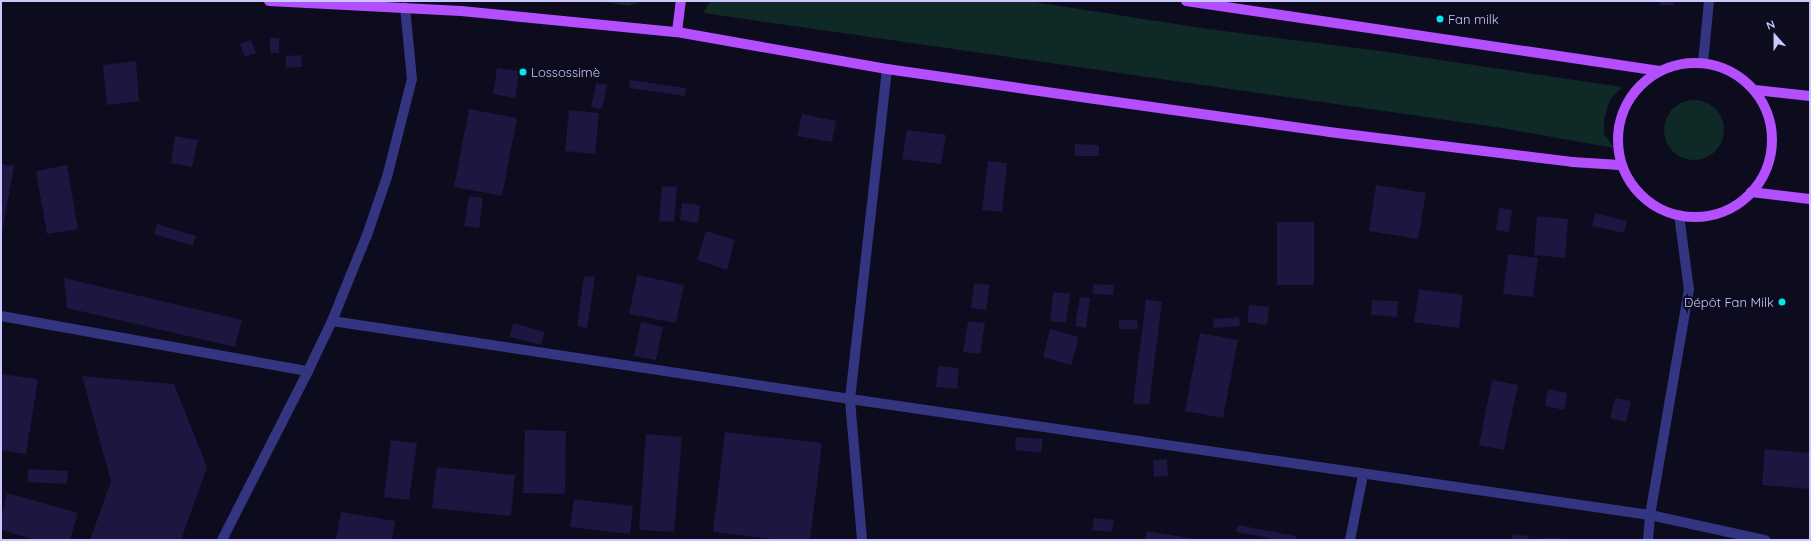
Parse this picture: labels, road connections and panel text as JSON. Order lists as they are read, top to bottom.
{
  "places": ["Fan milk", "Lossossimè", "Dépôt Fan Milk"],
  "north": "top"
}
